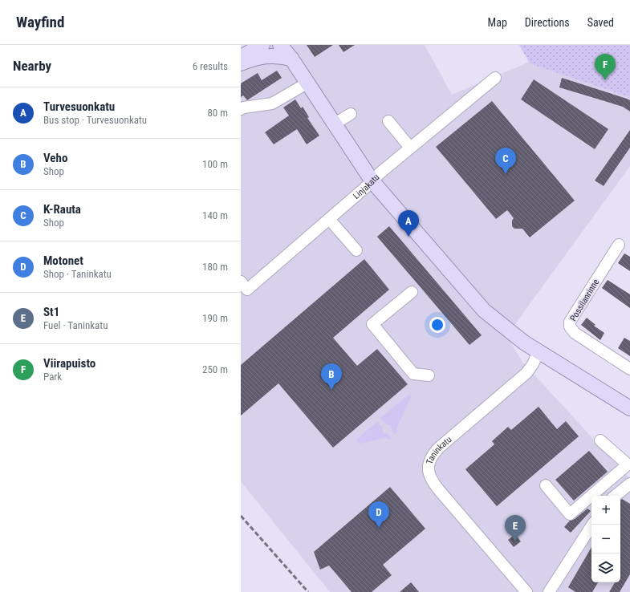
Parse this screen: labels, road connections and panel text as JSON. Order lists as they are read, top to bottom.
{
  "streets": {
    "street": ["Linjakatu", "Possilanrinne", "Taninkatu"]
  },
  "page": {
    "header": "Wayfind",
    "nav": ["Map", "Directions", "Saved"],
    "heading": ["Nearby", "6 results"],
    "pins": [
      "F",
      "C",
      "A",
      "B",
      "D",
      "E"
    ],
    "list": [
      {
        "mark": "A",
        "name": "Turvesuonkatu",
        "note": "Bus stop · Turvesuonkatu",
        "value": "80 m"
      },
      {
        "mark": "B",
        "name": "Veho",
        "note": "Shop",
        "value": "100 m"
      },
      {
        "mark": "C",
        "name": "K-Rauta",
        "note": "Shop",
        "value": "140 m"
      },
      {
        "mark": "D",
        "name": "Motonet",
        "note": "Shop · Taninkatu",
        "value": "180 m"
      },
      {
        "mark": "E",
        "name": "St1",
        "note": "Fuel · Taninkatu",
        "value": "190 m"
      },
      {
        "mark": "F",
        "name": "Viirapuisto",
        "note": "Park",
        "value": "250 m"
      }
    ],
    "map_buttons": ["+", "−"]
  }
}
